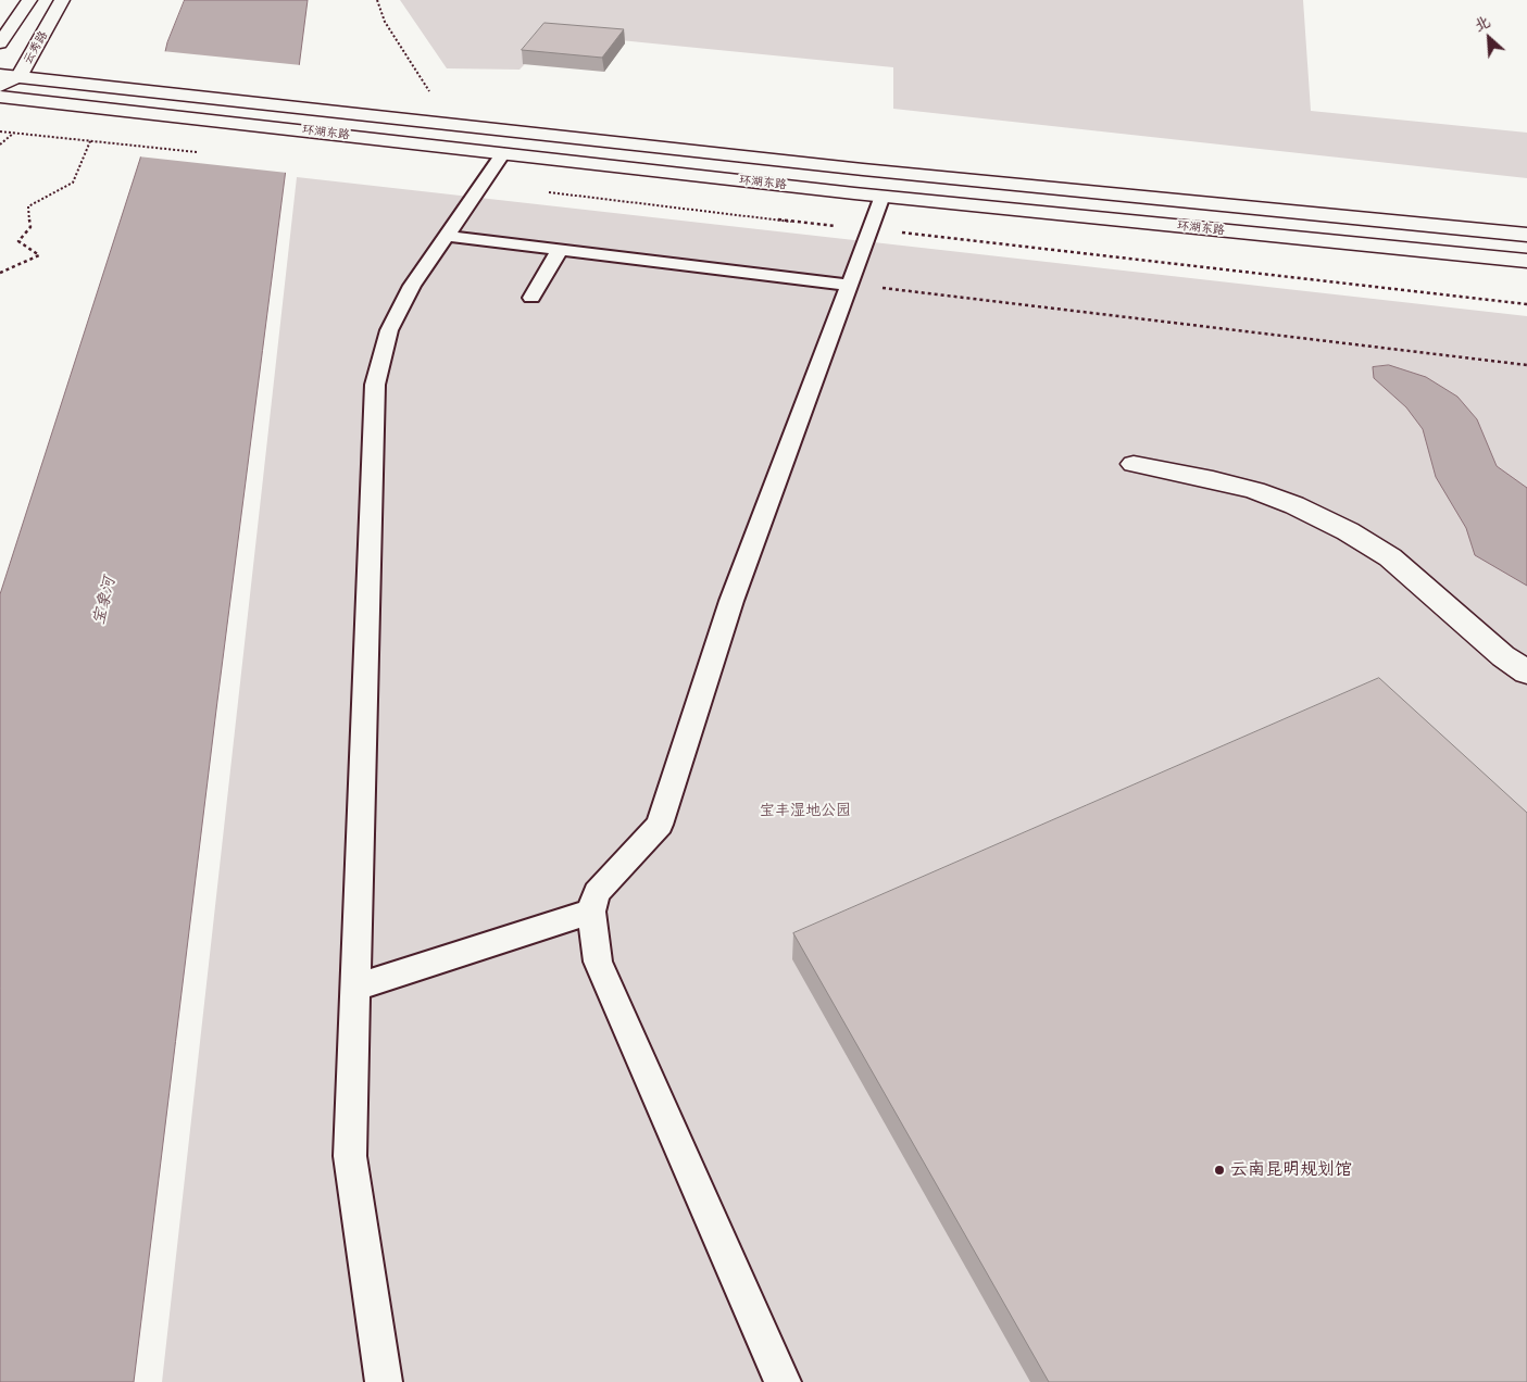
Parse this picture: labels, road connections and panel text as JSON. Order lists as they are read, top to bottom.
{
  "streets": {
    "main road": ["云秀路", "环湖东路"]
  },
  "crossings": [
    ["云秀路", "环湖东路"]
  ],
  "water": ["宝象河"],
  "parks": ["宝丰湿地公园"],
  "places": ["云南昆明规划馆"],
  "north": "top left"
}
